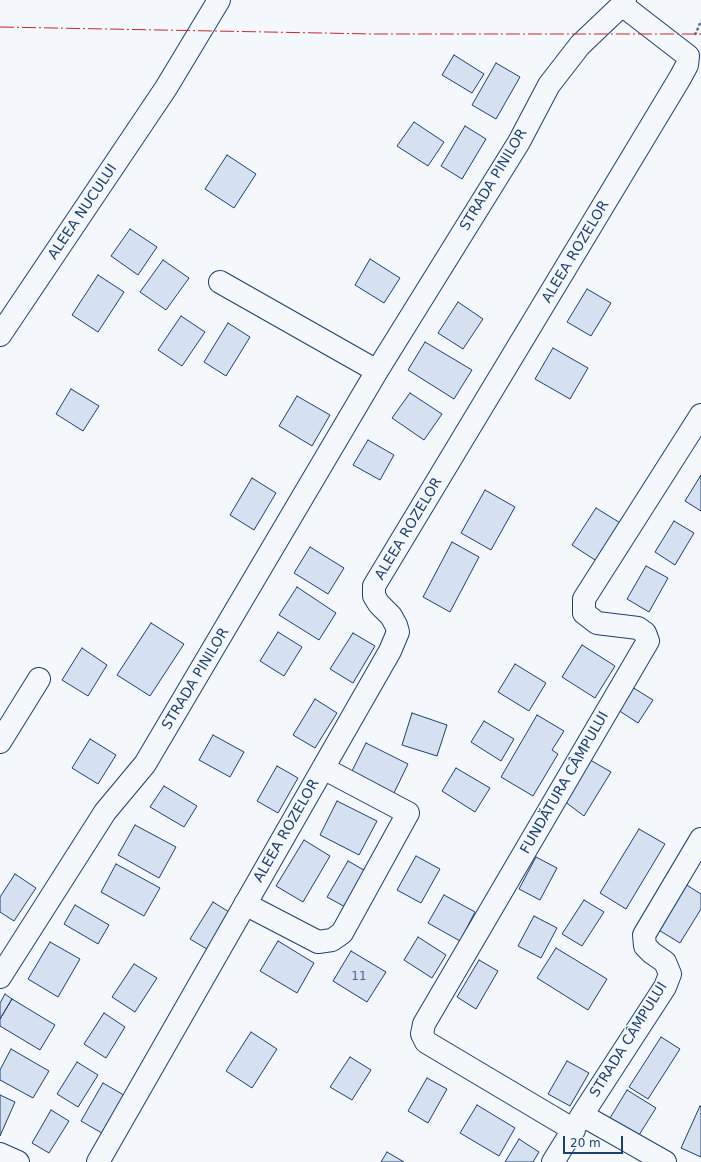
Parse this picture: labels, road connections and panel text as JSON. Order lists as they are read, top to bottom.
{
  "streets": {
    "street": [
      "STRADA PINILOR",
      "ALEEA NUCULUI",
      "ALEEA ROZELOR",
      "FUNDĂTURA CÂMPULUI",
      "STRADA CÂMPULUI"
    ]
  },
  "crossings": [
    ["STRADA PINILOR", "ALEEA ROZELOR"],
    ["FUNDĂTURA CÂMPULUI", "STRADA CÂMPULUI"]
  ],
  "house_numbers": ["11"],
  "scale_bar": "20 m"
}
